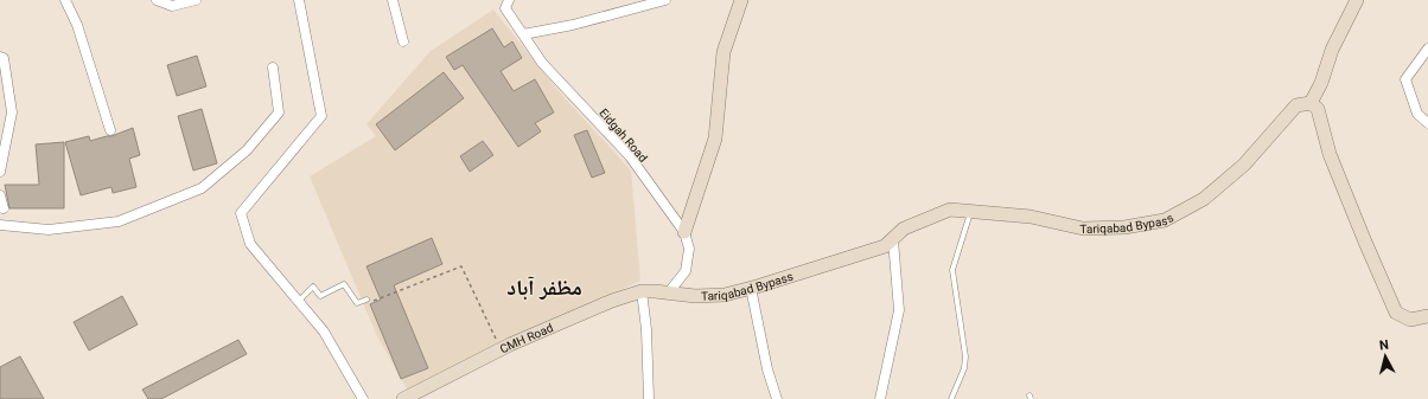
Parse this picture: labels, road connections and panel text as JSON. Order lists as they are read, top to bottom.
{
  "streets": {
    "street": ["Eidgah Road", "Tariqabad Bypass", "CMH Road"]
  },
  "crossings": [
    ["Eidgah Road", "Tariqabad Bypass"],
    ["Tariqabad Bypass", "CMH Road"]
  ],
  "districts": ["مظفر آباد"],
  "north": "top"
}
